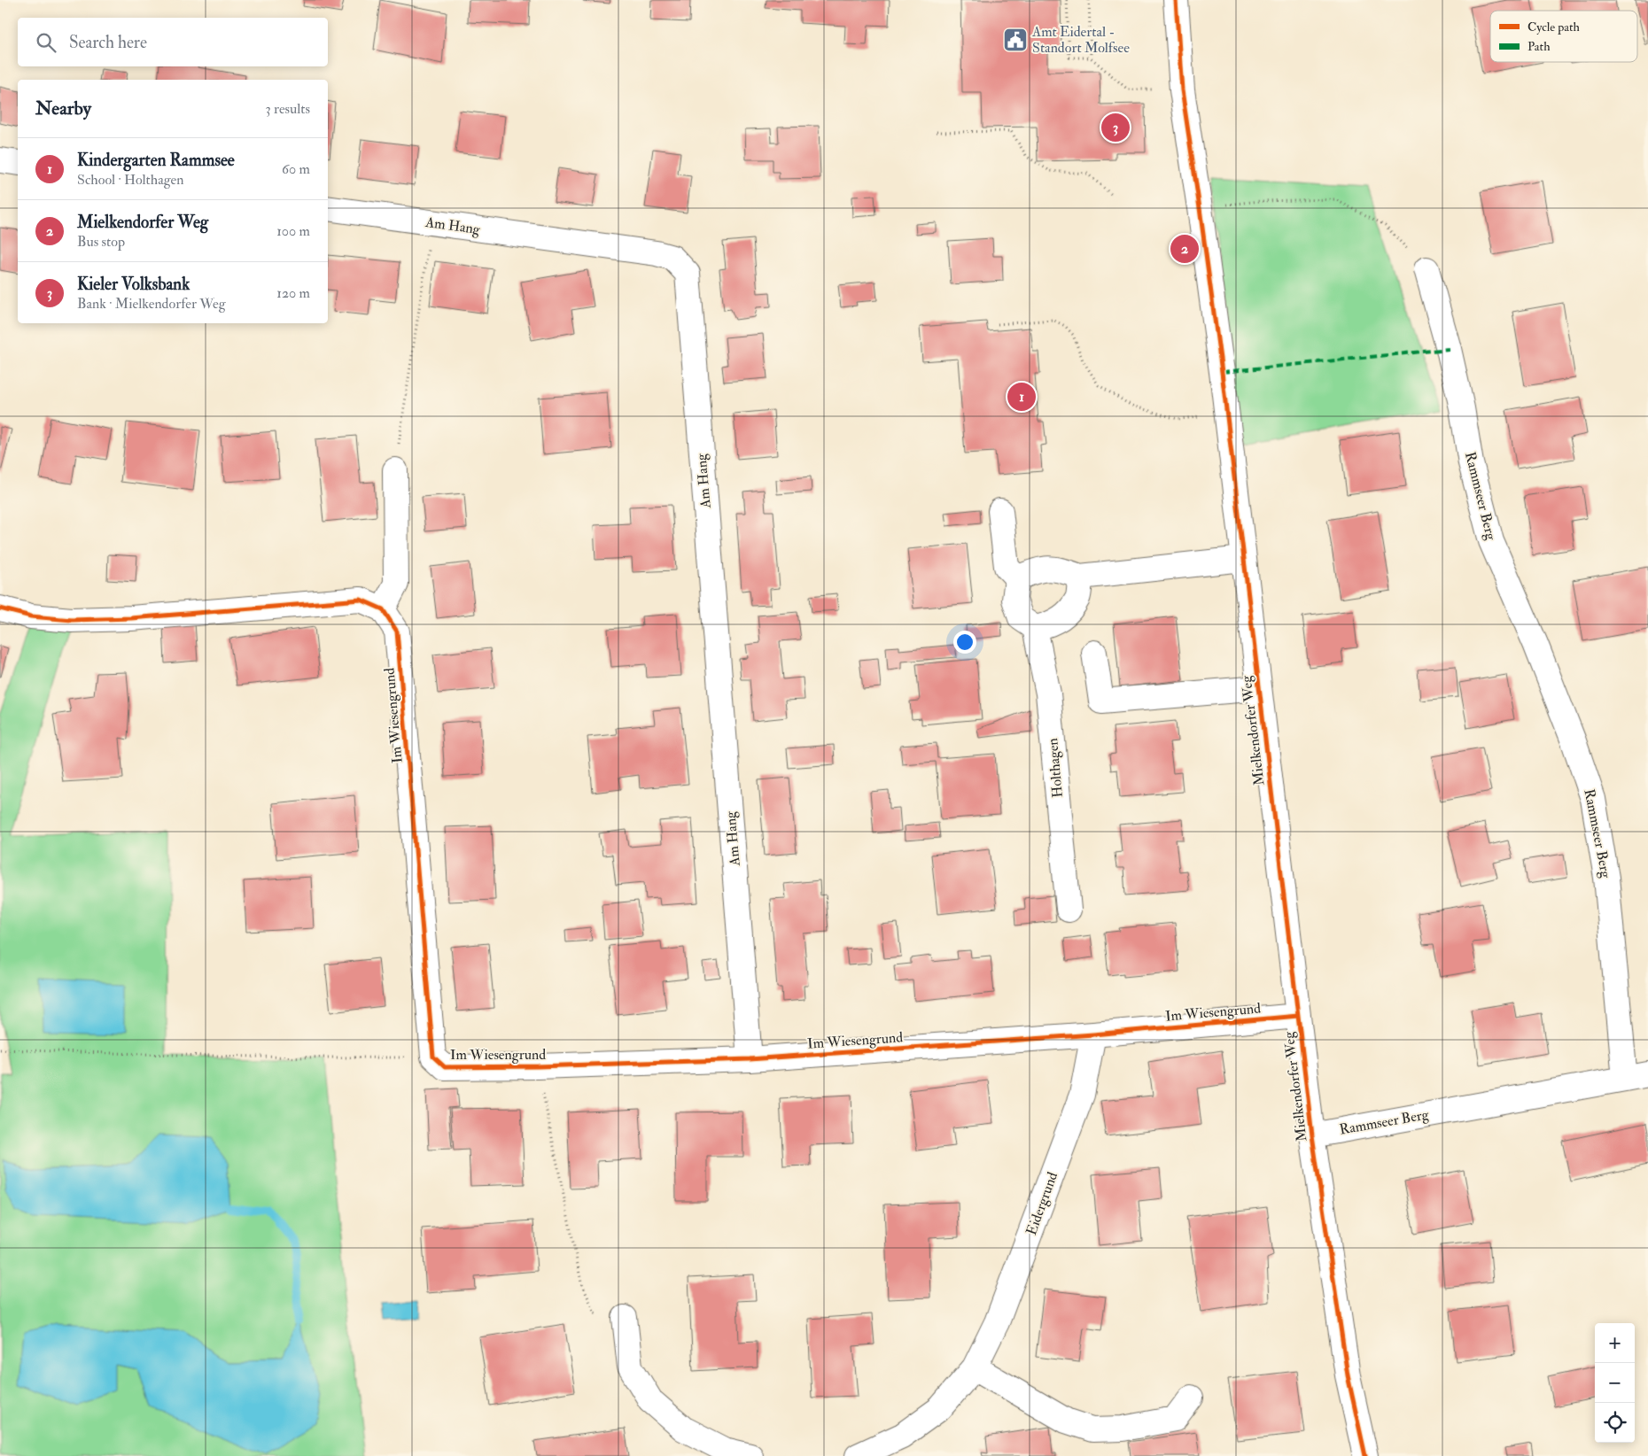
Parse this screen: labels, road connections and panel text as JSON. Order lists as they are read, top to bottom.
{
  "streets": {
    "street": [
      "Am Hang",
      "Rammseer Berg",
      "Im Wiesengrund",
      "Mielkendorfer Weg",
      "Holthagen",
      "Eidergrund"
    ]
  },
  "crossings": [
    ["Am Hang", "Im Wiesengrund"],
    ["Rammseer Berg", "Mielkendorfer Weg"],
    ["Im Wiesengrund", "Mielkendorfer Weg"],
    ["Im Wiesengrund", "Eidergrund"]
  ],
  "places": {
    "public building": ["Amt Eidertal - Standort Molfsee"]
  },
  "legend": ["Cycle path", "Path"],
  "page": {
    "search": "Search here",
    "heading": ["Nearby", "3 results"],
    "pins": ["3", "2", "1"],
    "list": [
      {
        "mark": "1",
        "name": "Kindergarten Rammsee",
        "note": "School · Holthagen",
        "value": "60 m"
      },
      {
        "mark": "2",
        "name": "Mielkendorfer Weg",
        "note": "Bus stop",
        "value": "100 m"
      },
      {
        "mark": "3",
        "name": "Kieler Volksbank",
        "note": "Bank · Mielkendorfer Weg",
        "value": "120 m"
      }
    ],
    "map_buttons": ["+", "−"]
  }
}
